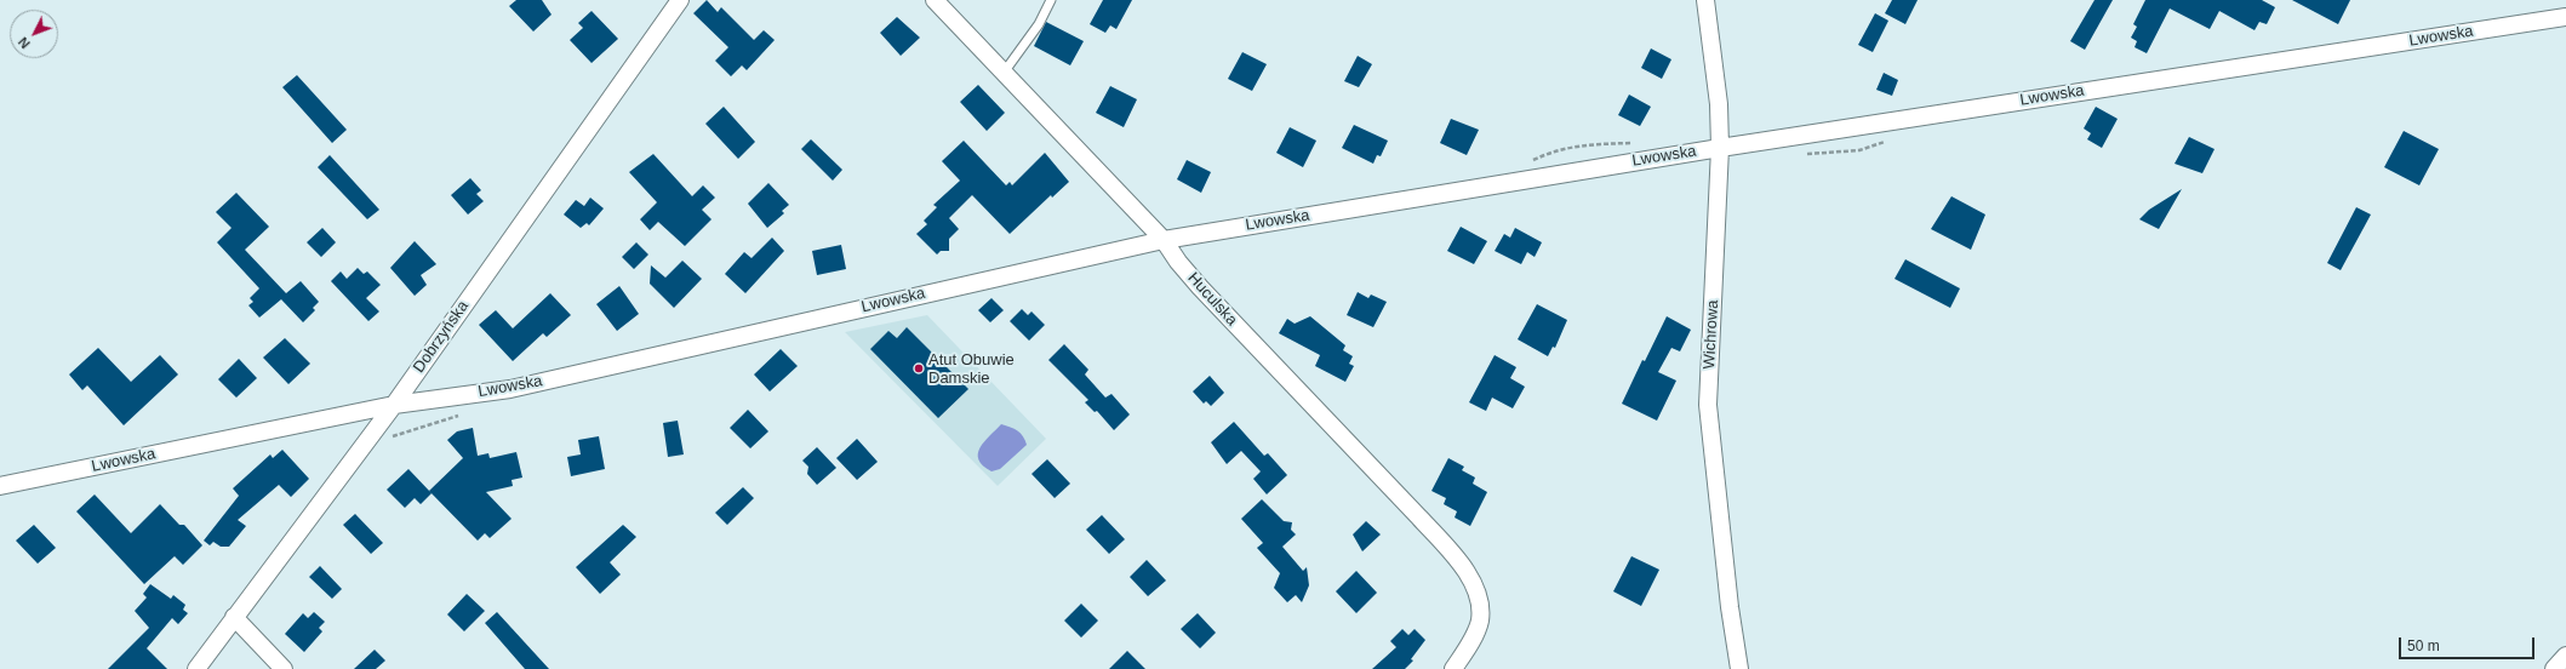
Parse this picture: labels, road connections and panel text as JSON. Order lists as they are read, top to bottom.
{
  "streets": {
    "street": [
      "Lwowska",
      "Huculska",
      "Wichrowa",
      "Dobrzyńska"
    ]
  },
  "crossings": [
    ["Lwowska", "Huculska"],
    ["Lwowska", "Wichrowa"],
    ["Lwowska", "Dobrzyńska"]
  ],
  "places": ["Atut Obuwie Damskie"],
  "scale_bar": "50 m",
  "north": "bottom left"
}
